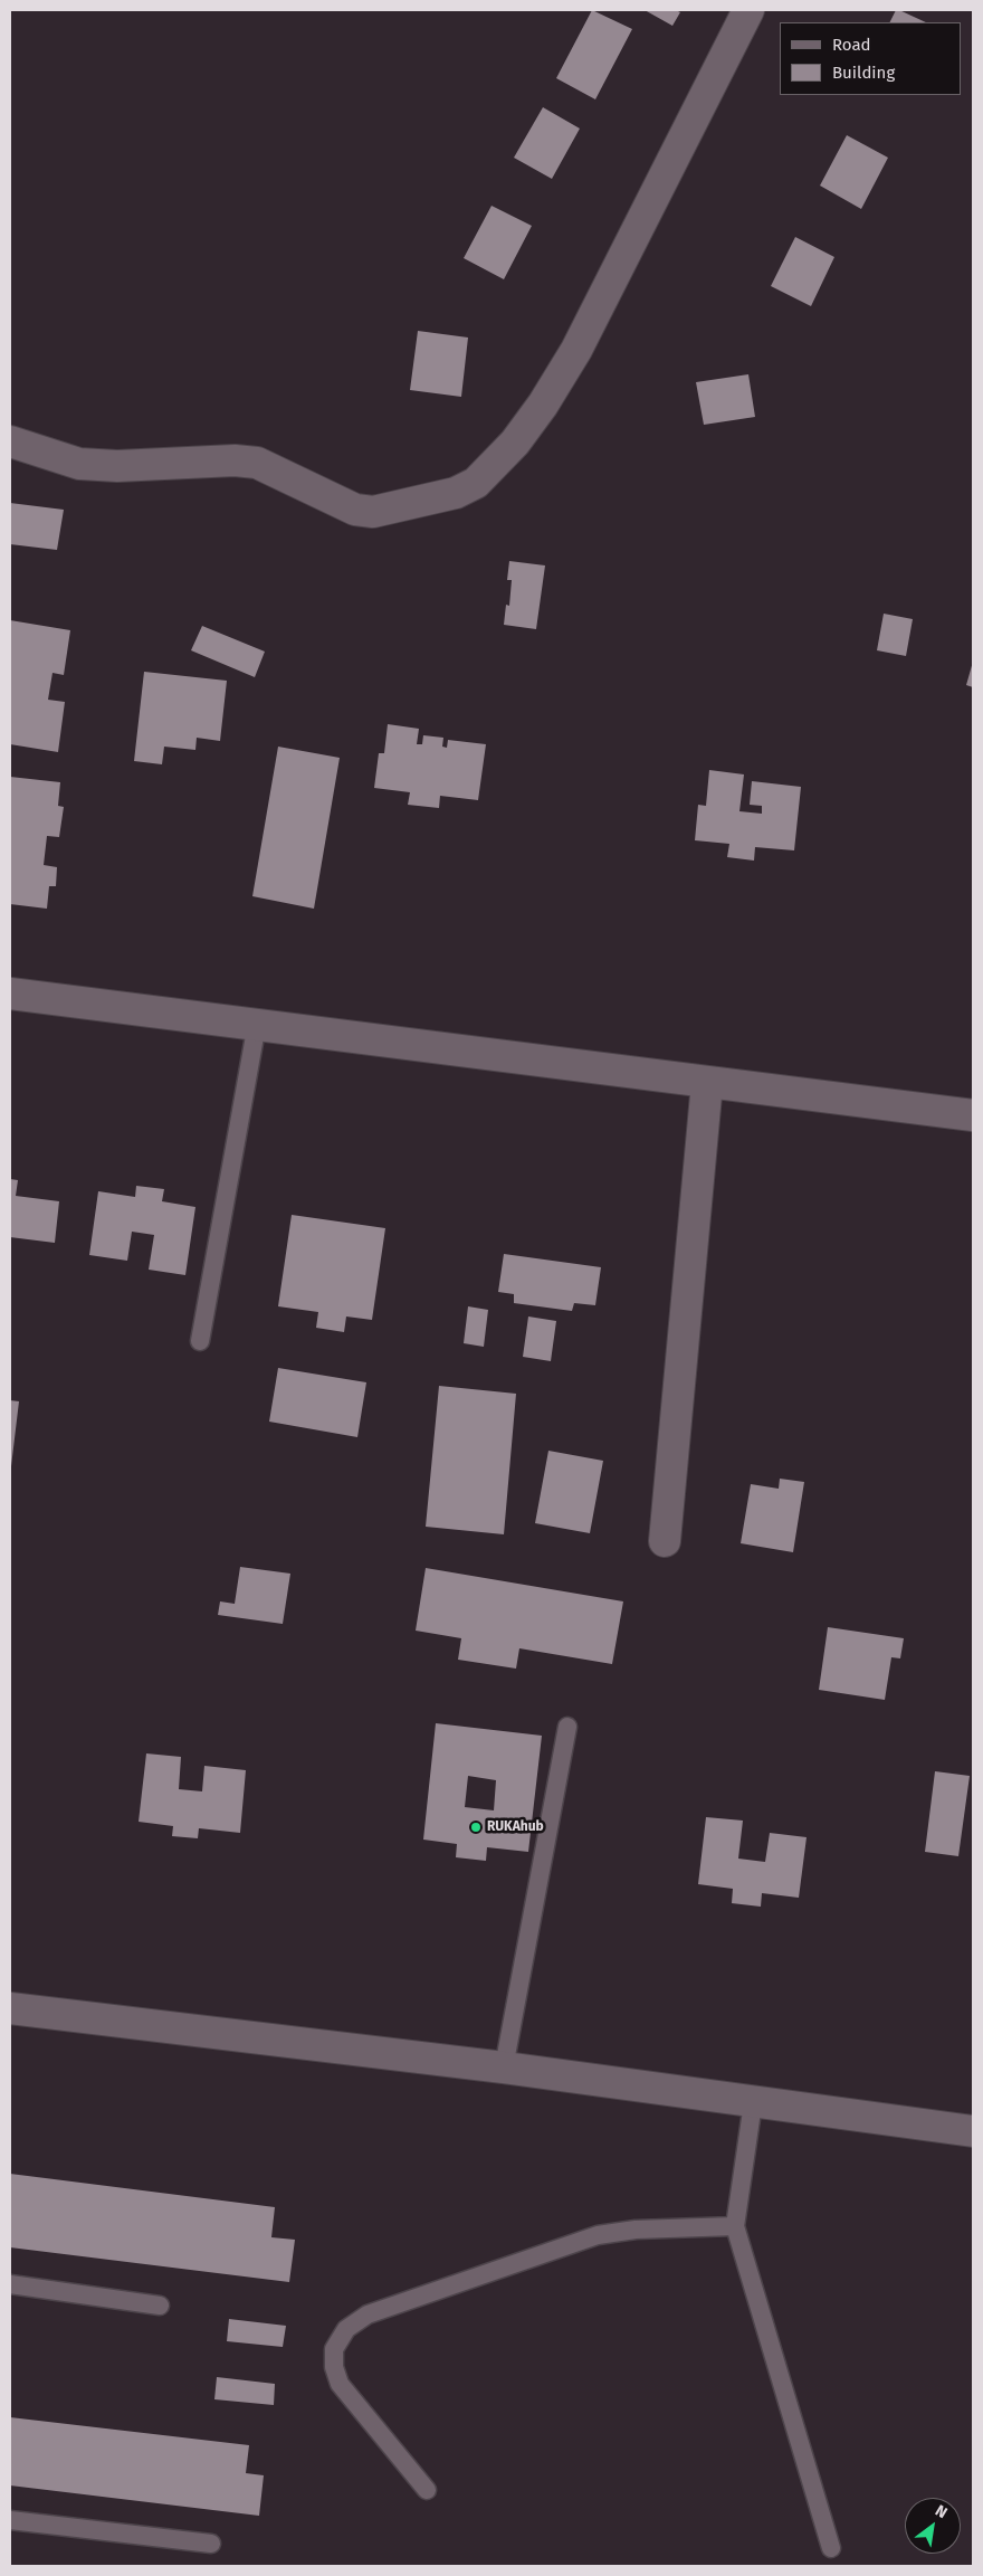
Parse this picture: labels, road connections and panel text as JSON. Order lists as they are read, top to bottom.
{
  "places": ["RUKAhub"],
  "legend": ["Road", "Building"],
  "north": "top right"
}
